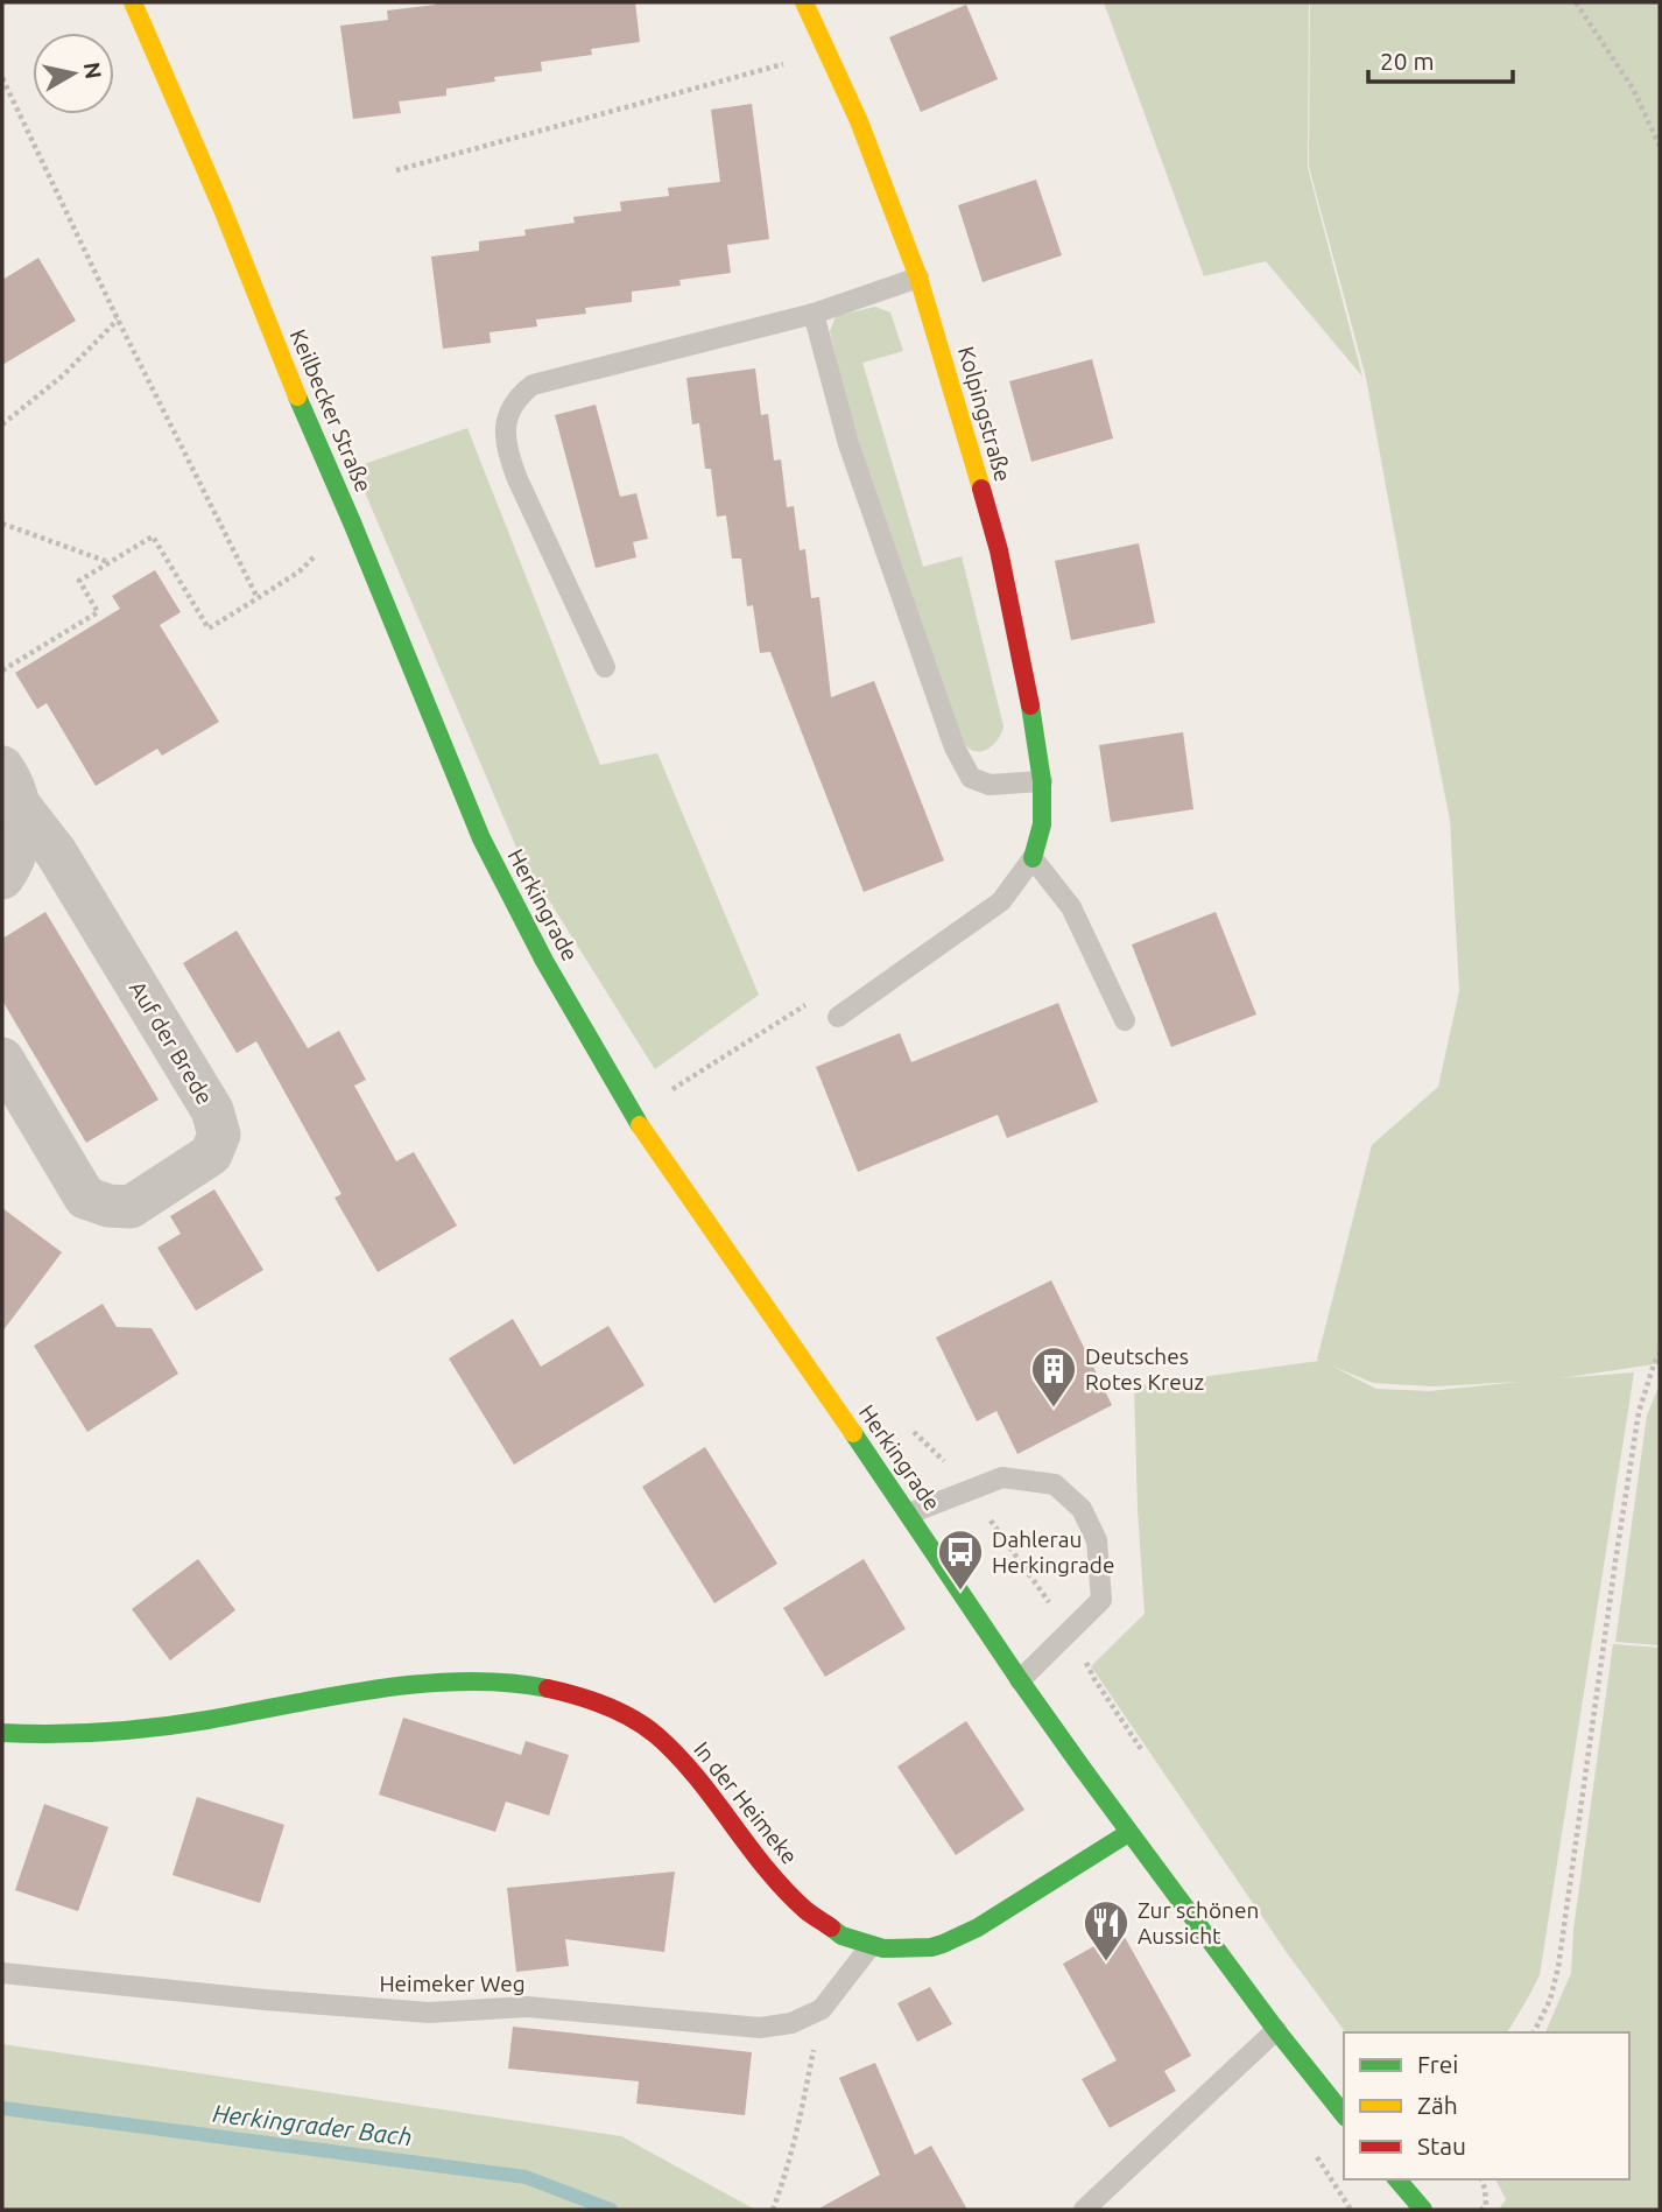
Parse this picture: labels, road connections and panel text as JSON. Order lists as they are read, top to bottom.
{
  "streets": {
    "main road": [
      "Keilbecker Straße",
      "Kolpingstraße",
      "Herkingrade",
      "In der Heimeke"
    ],
    "street": ["Auf der Brede"],
    "lane": ["Heimeker Weg"]
  },
  "crossings": [
    ["Keilbecker Straße", "Herkingrade"],
    ["Herkingrade", "In der Heimeke"]
  ],
  "water": ["Herkingrader Bach"],
  "places": {
    "building": ["Deutsches Rotes Kreuz"],
    "bus stop": ["Dahlerau Herkingrade"],
    "restaurant": ["Zur schönen Aussicht"]
  },
  "legend": ["Frei", "Zäh", "Stau"],
  "scale_bar": "20 m",
  "north": "right"
}
